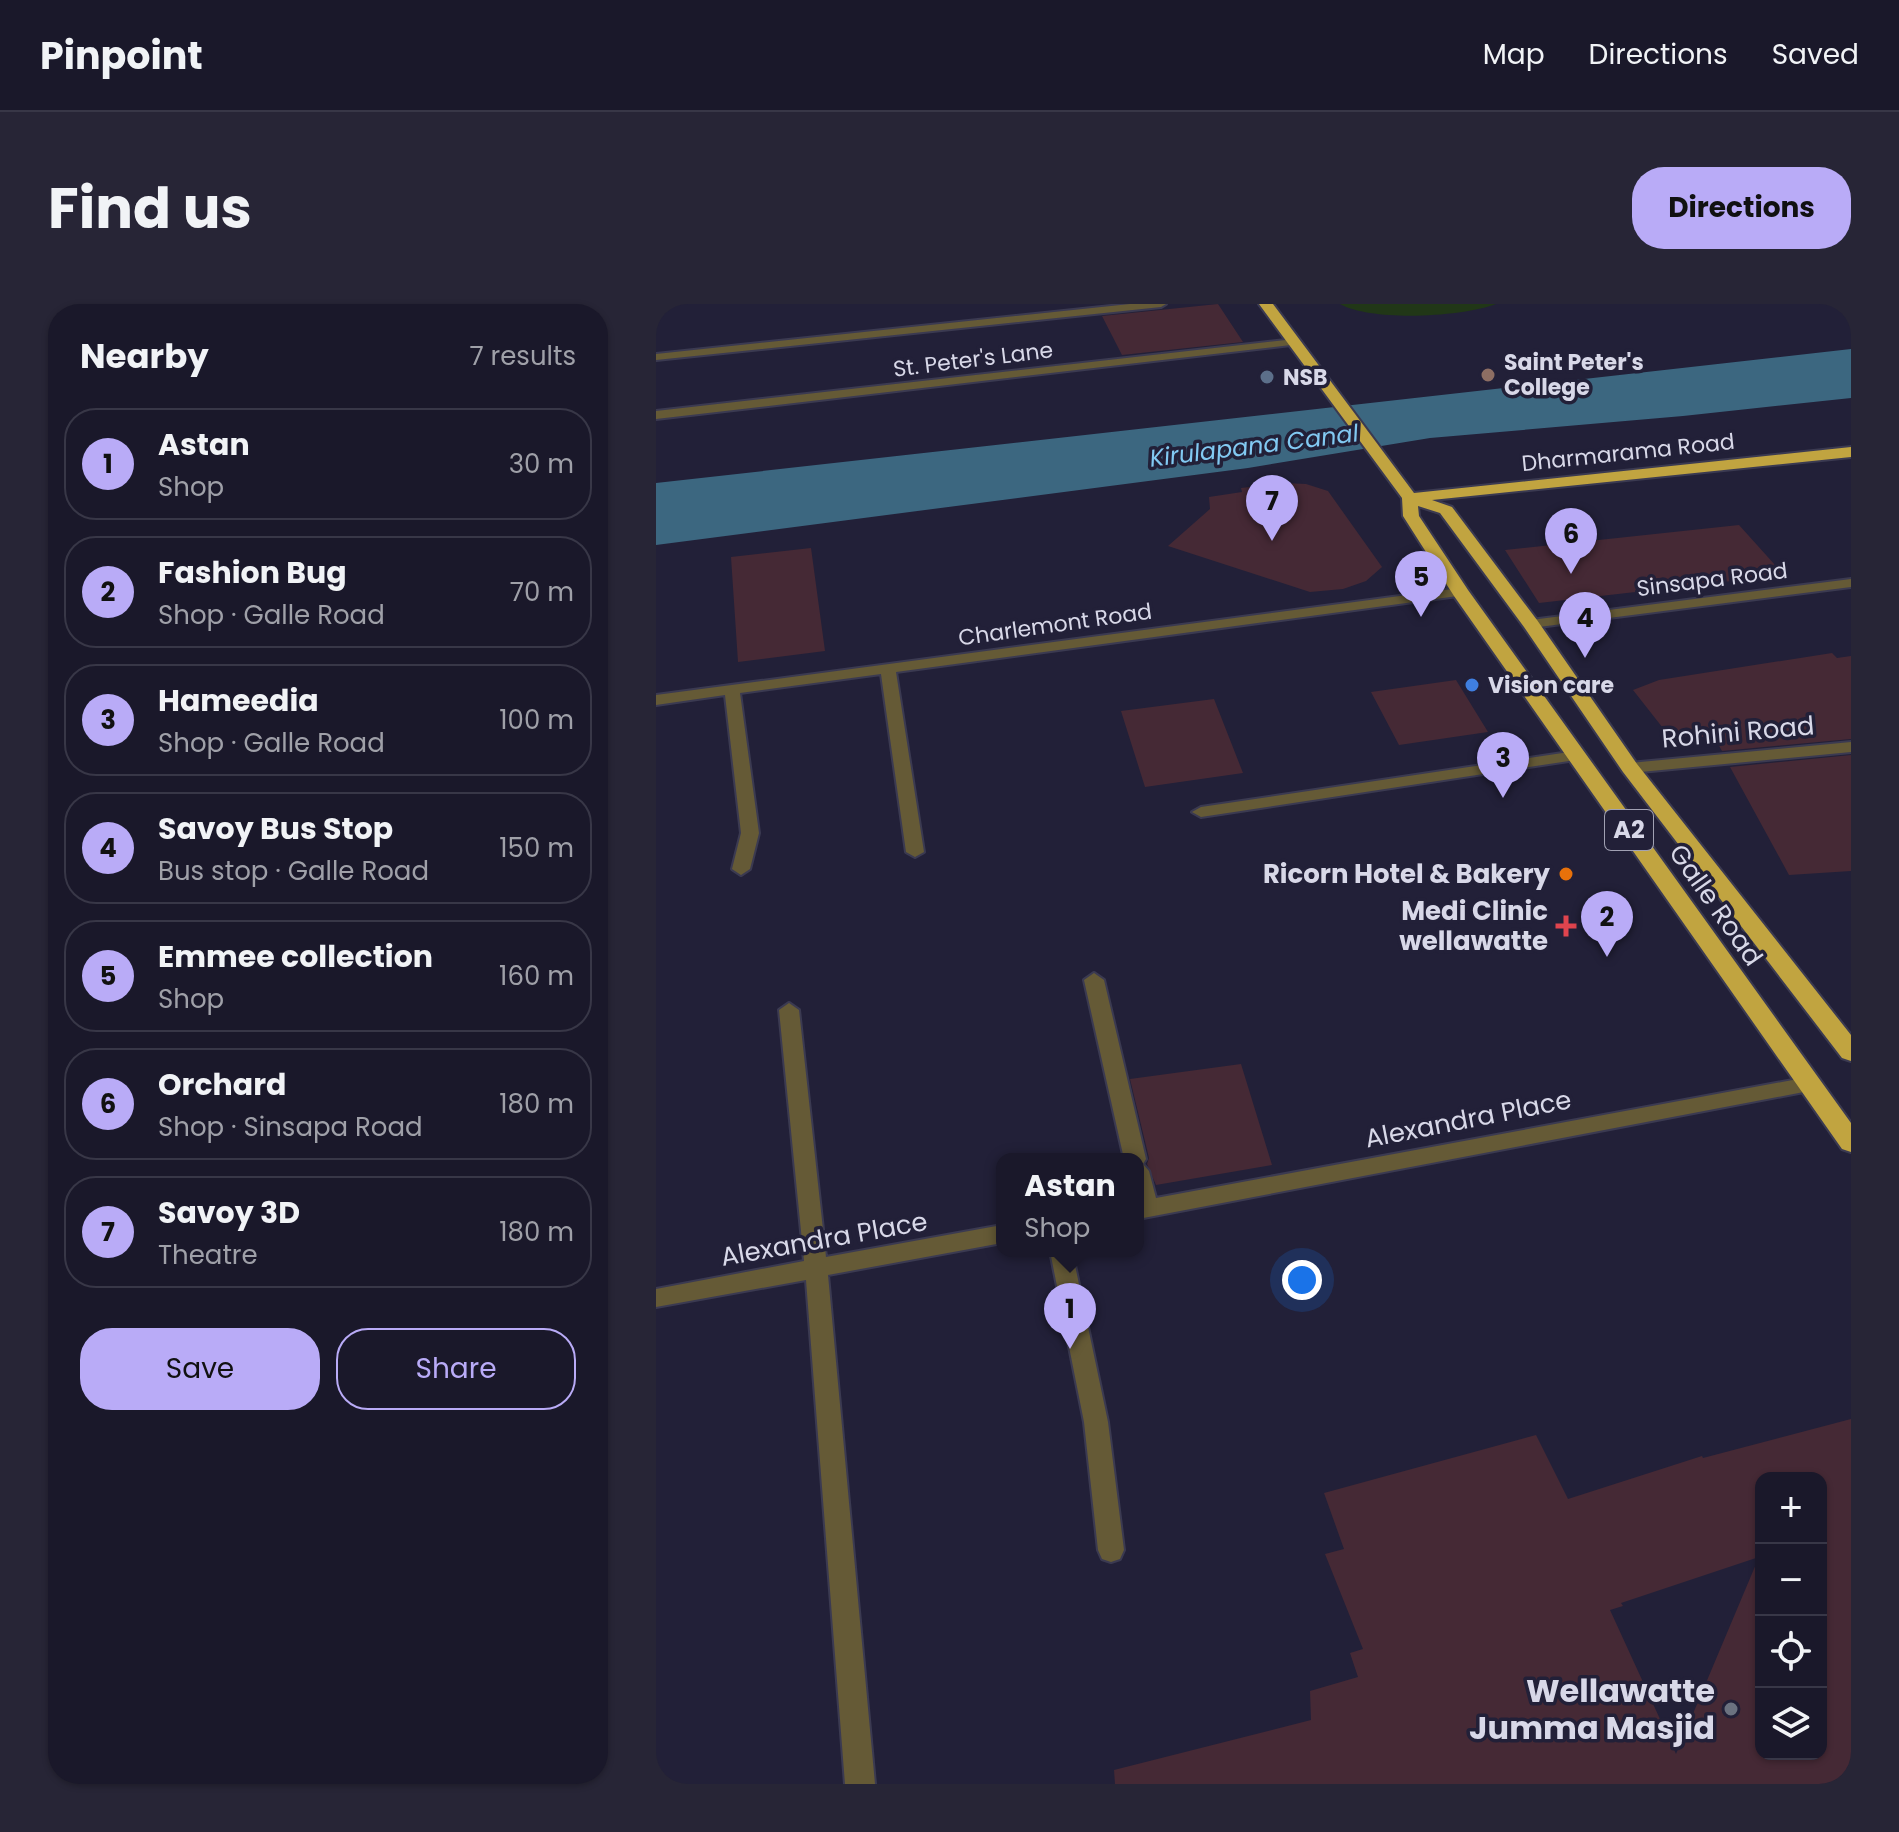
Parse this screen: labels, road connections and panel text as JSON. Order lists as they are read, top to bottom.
{
  "streets": {
    "highway": ["Dharmarama Road", "A2", "Galle Road"],
    "street": [
      "St. Peter's Lane",
      "Sinsapa Road",
      "Charlemont Road",
      "Rohini Road",
      "Alexandra Place"
    ]
  },
  "crossings": [
    ["St. Peter's Lane", "Galle Road"],
    ["Dharmarama Road", "Galle Road"],
    ["Sinsapa Road", "Galle Road"],
    ["Charlemont Road", "Galle Road"],
    ["Rohini Road", "Galle Road"],
    ["Galle Road", "Alexandra Place"]
  ],
  "water": ["Kirulapana Canal"],
  "places": {
    "other": [
      "Saint Peter's College",
      "NSB",
      "Vision care",
      "Ricorn Hotel & Bakery",
      "Wellawatte Jumma Masjid"
    ],
    "health": ["Medi Clinic wellawatte"]
  },
  "page": {
    "header": "Pinpoint",
    "nav": ["Map", "Directions", "Saved"],
    "title": "Find us",
    "buttons": [
      "Directions",
      ["Save", "Share"]
    ],
    "heading": ["Nearby", "7 results"],
    "list": [
      {
        "mark": "1",
        "name": "Astan",
        "note": "Shop",
        "value": "30 m"
      },
      {
        "mark": "2",
        "name": "Fashion Bug",
        "note": "Shop · Galle Road",
        "value": "70 m"
      },
      {
        "mark": "3",
        "name": "Hameedia",
        "note": "Shop · Galle Road",
        "value": "100 m"
      },
      {
        "mark": "4",
        "name": "Savoy Bus Stop",
        "note": "Bus stop · Galle Road",
        "value": "150 m"
      },
      {
        "mark": "5",
        "name": "Emmee collection",
        "note": "Shop",
        "value": "160 m"
      },
      {
        "mark": "6",
        "name": "Orchard",
        "note": "Shop · Sinsapa Road",
        "value": "180 m"
      },
      {
        "mark": "7",
        "name": "Savoy 3D",
        "note": "Theatre",
        "value": "180 m"
      }
    ],
    "pins": [
      "7",
      "6",
      "5",
      "4",
      "3",
      "2",
      "1"
    ],
    "popup": ["Astan", "Shop"],
    "map_buttons": ["+", "−"]
  }
}
